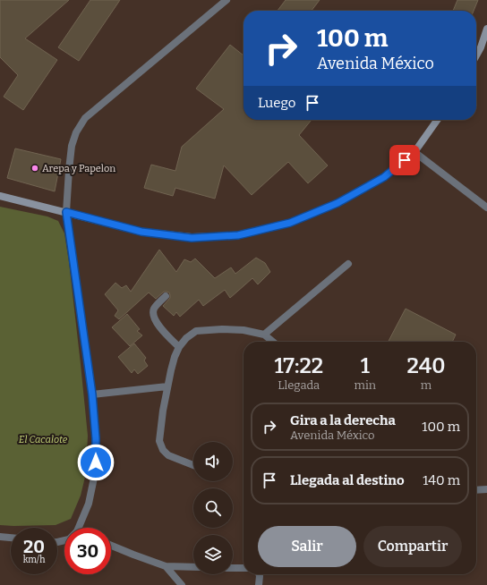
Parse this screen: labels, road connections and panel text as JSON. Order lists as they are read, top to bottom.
{
  "parks": ["El Cacalote"],
  "places": ["Arepa y Papelon"],
  "page": {
    "turn": ["100 m", "Avenida México"],
    "then": "Luego",
    "eta": [
      "17:22",
      "Llegada",
      "1",
      "min",
      "240",
      "m"
    ],
    "list": [
      {
        "name": "Gira a la derecha",
        "note": "Avenida México",
        "value": "100 m"
      },
      {
        "name": "Llegada al destino",
        "value": "140 m"
      }
    ],
    "buttons": ["Salir", "Compartir"],
    "speed": "20 km/h",
    "limit": "30"
  }
}
